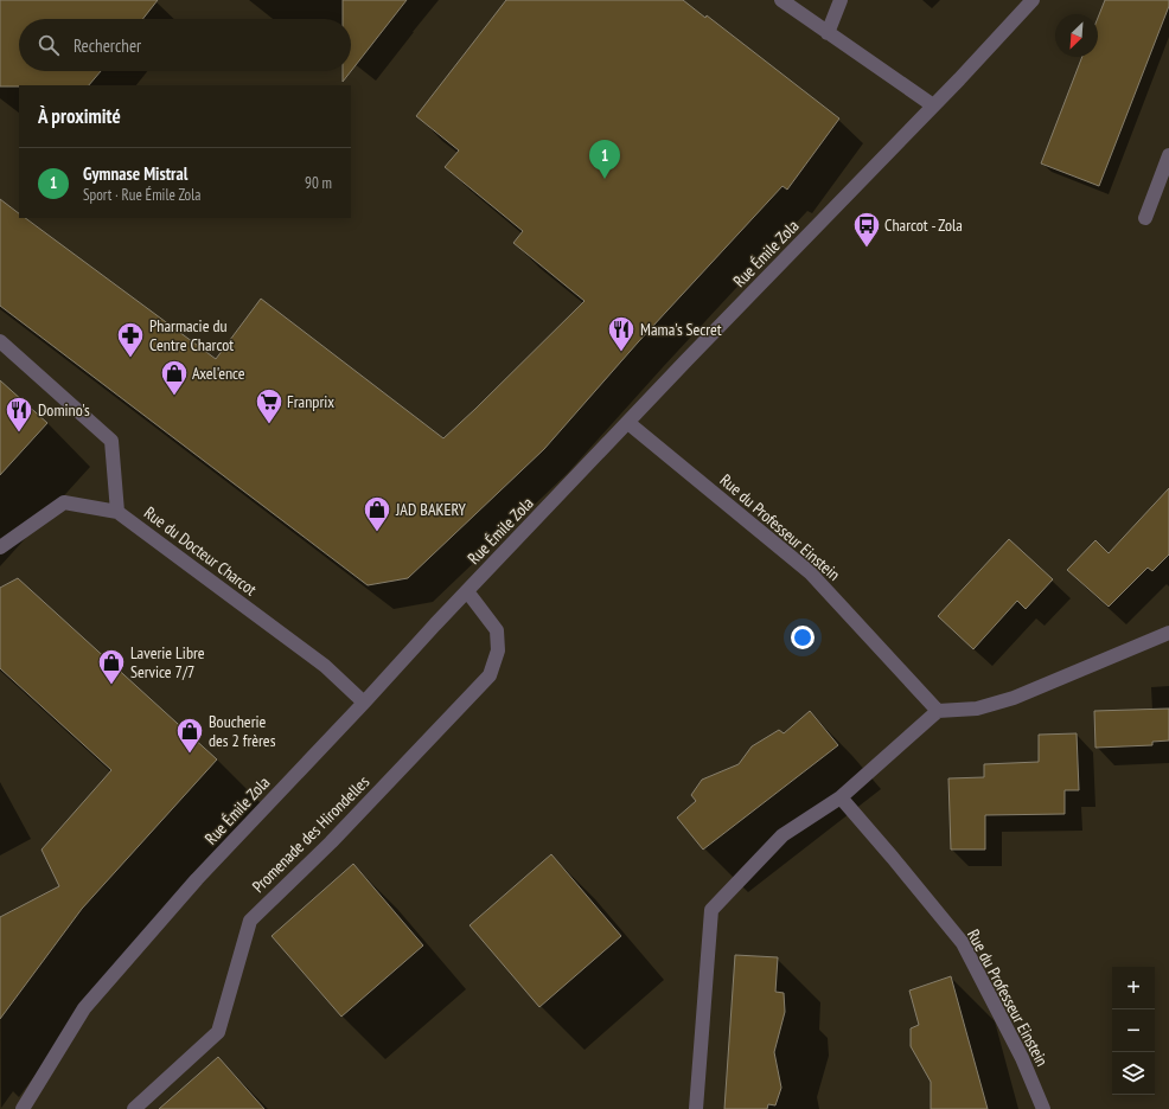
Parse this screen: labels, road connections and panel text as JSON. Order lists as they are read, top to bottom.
{
  "streets": {
    "street": [
      "Rue Émile Zola",
      "Rue du Professeur Einstein",
      "Rue du Docteur Charcot",
      "Promenade des Hirondelles"
    ]
  },
  "crossings": [
    ["Rue Émile Zola", "Rue du Professeur Einstein"],
    ["Rue Émile Zola", "Rue du Docteur Charcot"],
    ["Rue Émile Zola", "Promenade des Hirondelles"]
  ],
  "places": {
    "bus stop": ["Charcot - Zola"],
    "restaurant": ["Mama's Secret", "Domino's"],
    "pharmacy": ["Pharmacie du Centre Charcot"],
    "shop": [
      "Axel'ence",
      "JAD BAKERY",
      "Laverie Libre Service 7/7",
      "Boucherie des 2 frères"
    ],
    "supermarket": ["Franprix"]
  },
  "north": "bottom left",
  "page": {
    "search": "Rechercher",
    "heading": "À proximité",
    "pins": "1",
    "list": [
      {
        "mark": "1",
        "name": "Gymnase Mistral",
        "note": "Sport · Rue Émile Zola",
        "value": "90 m"
      }
    ],
    "map_buttons": ["+", "−"]
  }
}
